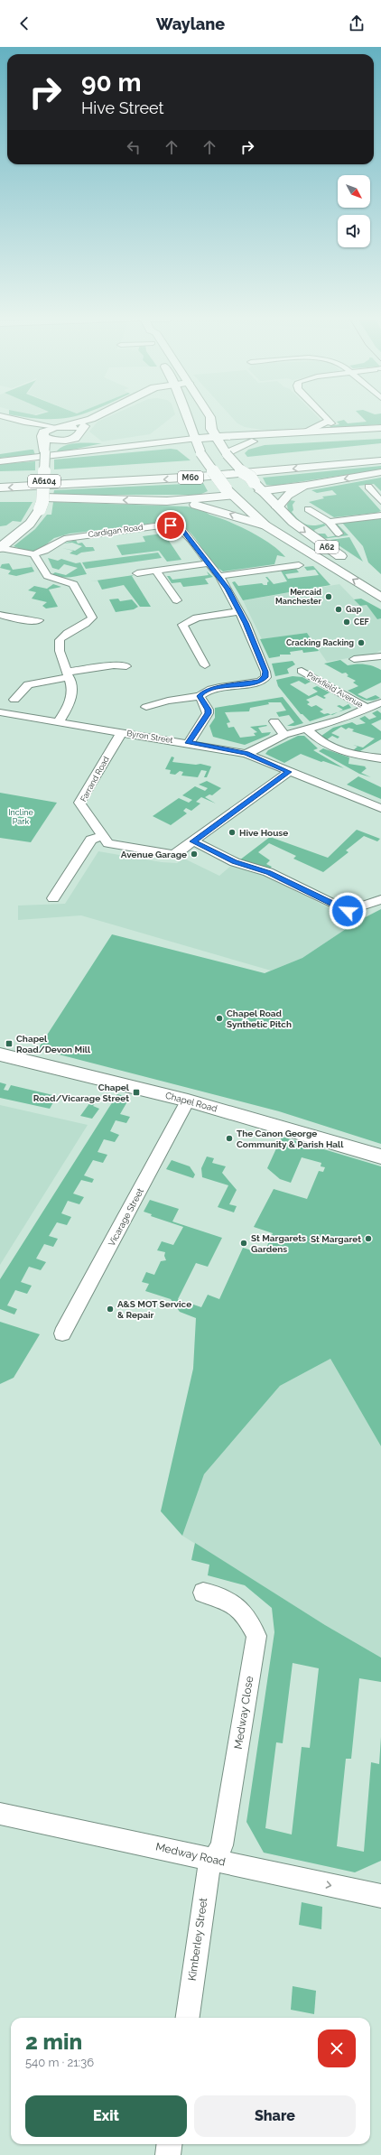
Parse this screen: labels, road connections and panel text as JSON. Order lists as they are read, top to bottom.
{
  "streets": {
    "main road": ["M60", "A6104", "A62"],
    "street": [
      "Cardigan Road",
      "Parkfield Avenue",
      "Byron Street",
      "Farrand Road",
      "Chapel Road",
      "Vicarage Street",
      "Medway Close",
      "Medway Road",
      "Kimberley Street"
    ]
  },
  "crossings": [
    ["Byron Street", "Farrand Road"],
    ["Chapel Road", "Vicarage Street"],
    ["Medway Close", "Medway Road"],
    ["Medway Close", "Kimberley Street"],
    ["Medway Road", "Kimberley Street"]
  ],
  "one_way": ["Medway Road"],
  "parks": ["Incline Park"],
  "places": {
    "other": [
      "Mercaid Manchester",
      "Gap",
      "CEF",
      "Cracking Racking",
      "Hive House",
      "Avenue Garage",
      "Chapel Road Synthetic Pitch",
      "The Canon George Community & Parish Hall",
      "St Margaret",
      "St Margarets Gardens",
      "A&S MOT Service & Repair"
    ],
    "transit": ["Chapel Road/Devon Mill", "Chapel Road/Vicarage Street"]
  },
  "north": "bottom right",
  "page": {
    "header": "Waylane",
    "turn": ["90 m", "Hive Street"],
    "heading": ["2 min", "540 m · 21:36"],
    "buttons": ["Exit", "Share"]
  }
}
